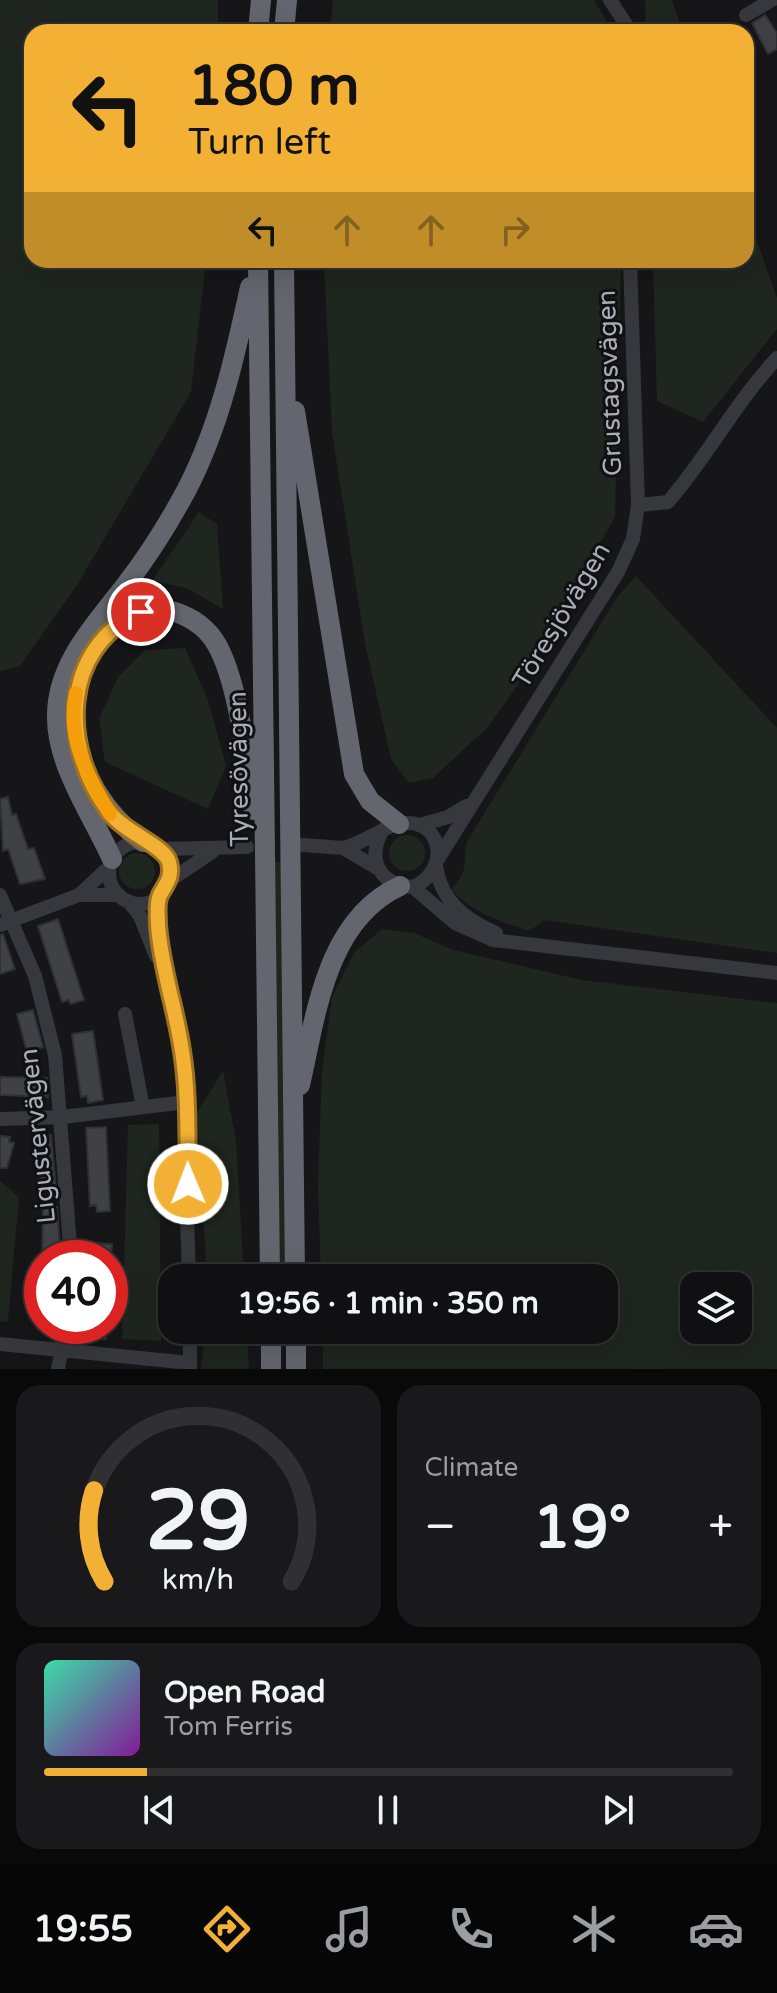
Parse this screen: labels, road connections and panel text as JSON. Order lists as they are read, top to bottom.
{
  "streets": {
    "highway": ["Tyresövägen"],
    "street": ["Grustagsvägen", "Töresjövägen", "Ligustervägen"]
  },
  "crossings": [
    ["Grustagsvägen", "Töresjövägen"]
  ],
  "page": {
    "turn": ["180 m", "Turn left"],
    "limit": "40",
    "trip": "19:56 · 1 min · 350 m",
    "tile": "Climate",
    "heat": ["−", "19°", "+"],
    "song": ["Open Road", "Tom Ferris"],
    "tabs": "19:55",
    "gauge": ["29", "km/h"]
  }
}
